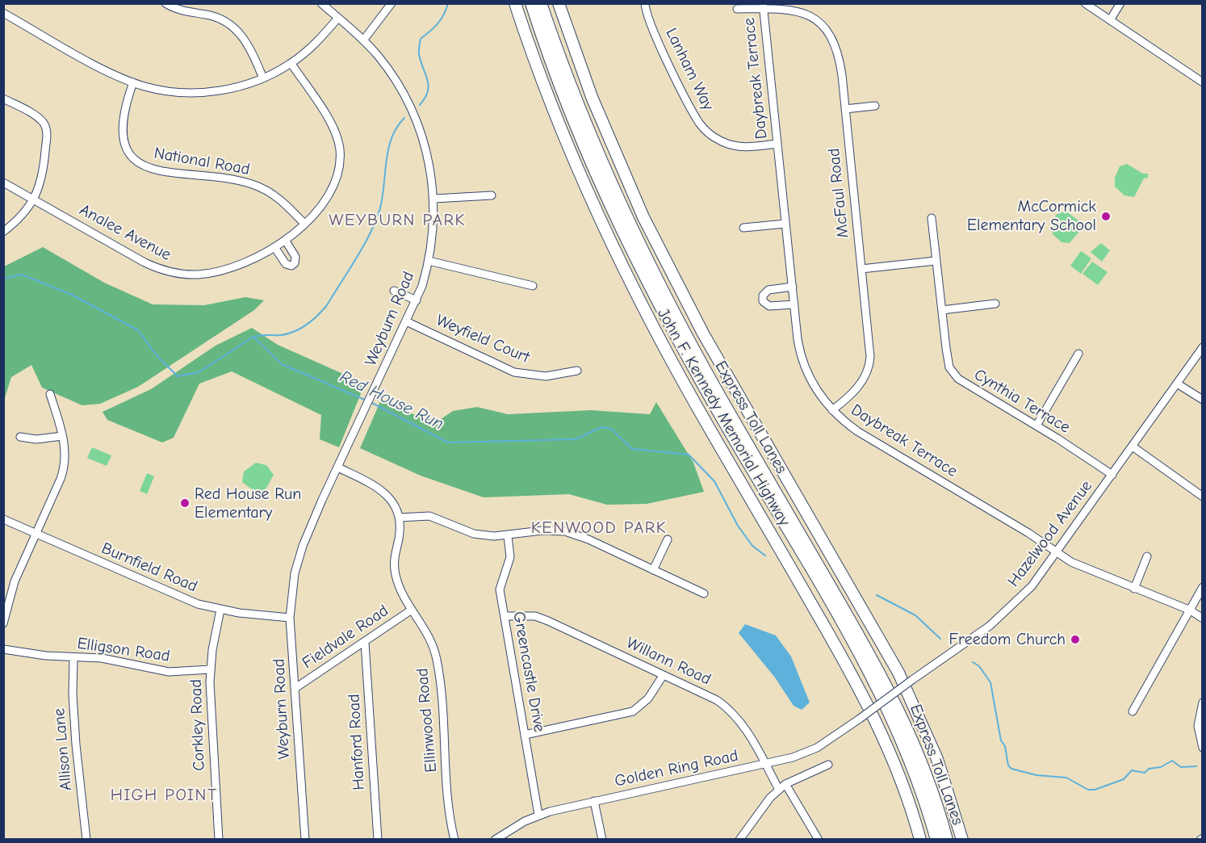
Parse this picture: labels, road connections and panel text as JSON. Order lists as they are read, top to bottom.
{
  "streets": {
    "highway": ["John F. Kennedy Memorial Highway", "Express Toll Lanes"],
    "street": [
      "Lanham Way",
      "Daybreak Terrace",
      "National Road",
      "McFaul Road",
      "Analee Avenue",
      "Weyburn Road",
      "Weyfield Court",
      "Cynthia Terrace",
      "Hazelwood Avenue",
      "Burnfield Road",
      "Fieldvale Road",
      "Elligson Road",
      "Willann Road",
      "Greencastle Drive",
      "Ellinwood Road",
      "Corkley Road",
      "Hanford Road",
      "Allison Lane",
      "Golden Ring Road"
    ]
  },
  "crossings": [
    ["Lanham Way", "Daybreak Terrace"],
    ["Daybreak Terrace", "McFaul Road"],
    ["Daybreak Terrace", "Hazelwood Avenue"],
    ["National Road", "Analee Avenue"],
    ["Weyburn Road", "Weyfield Court"],
    ["Weyburn Road", "Burnfield Road"],
    ["Weyburn Road", "Fieldvale Road"],
    ["Weyburn Road", "Ellinwood Road"],
    ["Cynthia Terrace", "Hazelwood Avenue"],
    ["Hazelwood Avenue", "Golden Ring Road"],
    ["Burnfield Road", "Corkley Road"],
    ["Fieldvale Road", "Ellinwood Road"],
    ["Fieldvale Road", "Hanford Road"],
    ["Elligson Road", "Corkley Road"],
    ["Elligson Road", "Allison Lane"],
    ["Willann Road", "Greencastle Drive"],
    ["Willann Road", "Golden Ring Road"],
    ["Greencastle Drive", "Golden Ring Road"]
  ],
  "districts": ["WEYBURN PARK", "KENWOOD PARK", "HIGH POINT"],
  "water": ["Red House Run"],
  "places": ["McCormick Elementary School", "Red House Run Elementary", "Freedom Church"]
}
